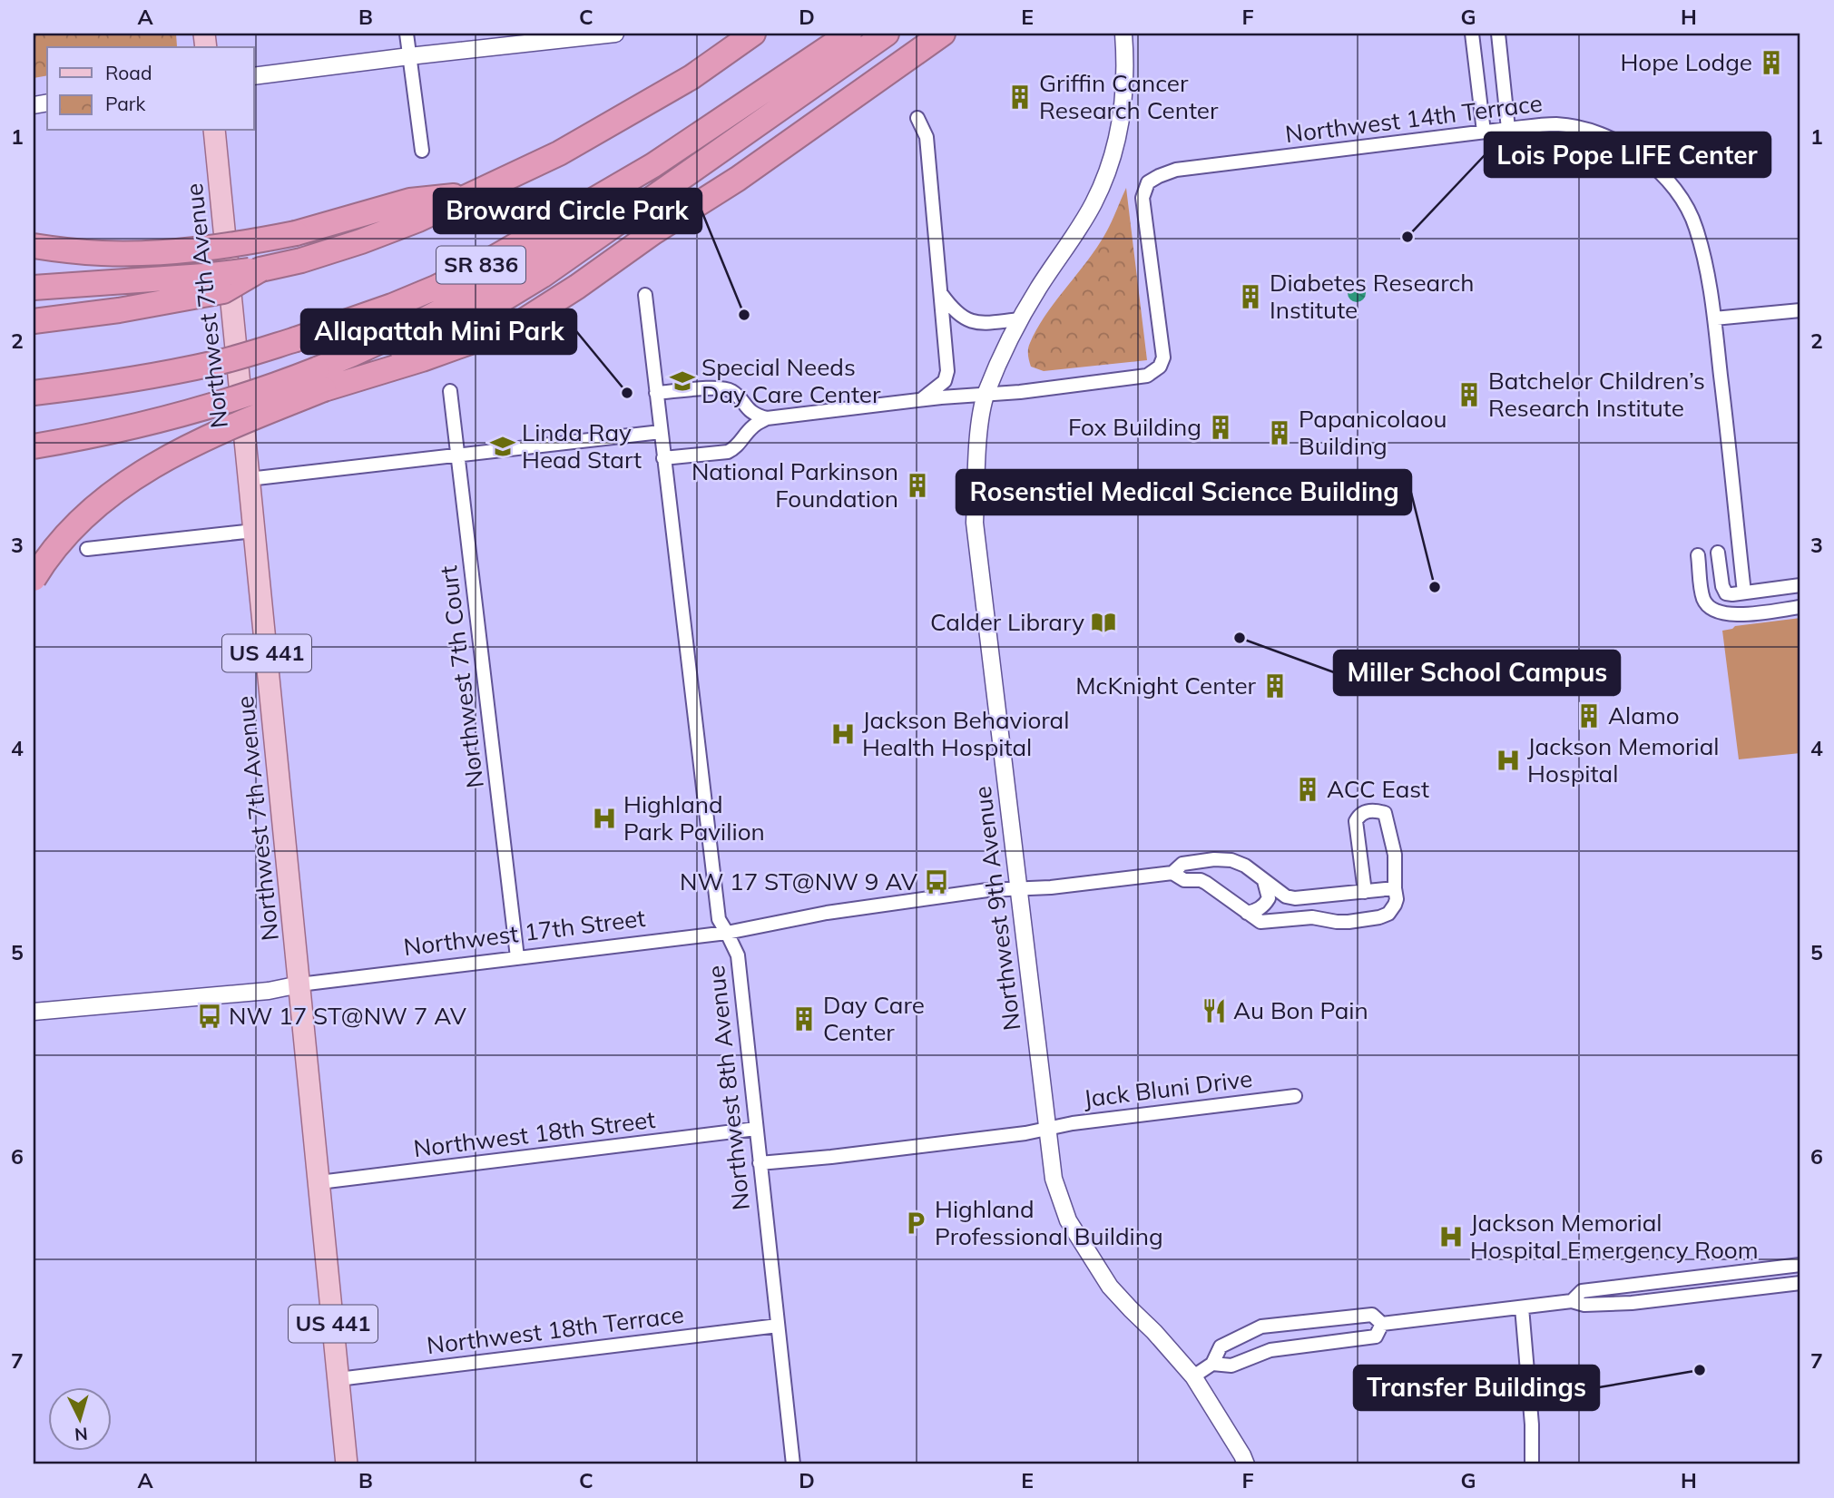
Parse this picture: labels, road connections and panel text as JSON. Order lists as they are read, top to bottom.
{
  "streets": {
    "highway": ["SR 836"],
    "main road": ["Northwest 7th Avenue", "US 441"],
    "street": [
      "Northwest 14th Terrace",
      "Northwest 7th Court",
      "Northwest 9th Avenue",
      "Northwest 17th Street",
      "Northwest 8th Avenue",
      "Jack Bluni Drive",
      "Northwest 18th Street",
      "Northwest 18th Terrace"
    ]
  },
  "crossings": [
    ["Northwest 14th Terrace", "Northwest 9th Avenue"],
    ["Northwest 7th Avenue", "Northwest 17th Street"],
    ["Northwest 7th Avenue", "Northwest 18th Street"],
    ["Northwest 7th Avenue", "Northwest 18th Terrace"],
    ["Northwest 7th Court", "Northwest 17th Street"],
    ["Northwest 9th Avenue", "Northwest 17th Street"],
    ["Northwest 9th Avenue", "Jack Bluni Drive"],
    ["Northwest 17th Street", "Northwest 8th Avenue"],
    ["Northwest 8th Avenue", "Northwest 18th Street"],
    ["Northwest 8th Avenue", "Northwest 18th Terrace"]
  ],
  "places": {
    "building": [
      "Hope Lodge",
      "Griffin Cancer Research Center",
      "Diabetes Research Institute",
      "Batchelor Children’s Research Institute",
      "Fox Building",
      "Papanicolaou Building",
      "National Parkinson Foundation",
      "McKnight Center",
      "Alamo",
      "ACC East",
      "Day Care Center"
    ],
    "other": [
      "Lois Pope LIFE Center",
      "Broward Circle Park",
      "Allapattah Mini Park",
      "Rosenstiel Medical Science Building",
      "Miller School Campus",
      "Transfer Buildings"
    ],
    "school or university": ["Special Needs Day Care Center", "Linda Ray Head Start"],
    "library": ["Calder Library"],
    "hospital": [
      "Jackson Behavioral Health Hospital",
      "Jackson Memorial Hospital",
      "Highland Park Pavilion",
      "Jackson Memorial Hospital Emergency Room"
    ],
    "bus stop": ["NW 17 ST@NW 9 AV", "NW 17 ST@NW 7 AV"],
    "restaurant": ["Au Bon Pain"],
    "parking": ["Highland Professional Building"]
  },
  "legend": ["Road", "Park"],
  "north": "bottom",
  "grid": {
    "columns": [
      "A",
      "B",
      "C",
      "D",
      "E",
      "F",
      "G",
      "H"
    ],
    "rows": [
      "1",
      "2",
      "3",
      "4",
      "5",
      "6",
      "7"
    ]
  }
}
